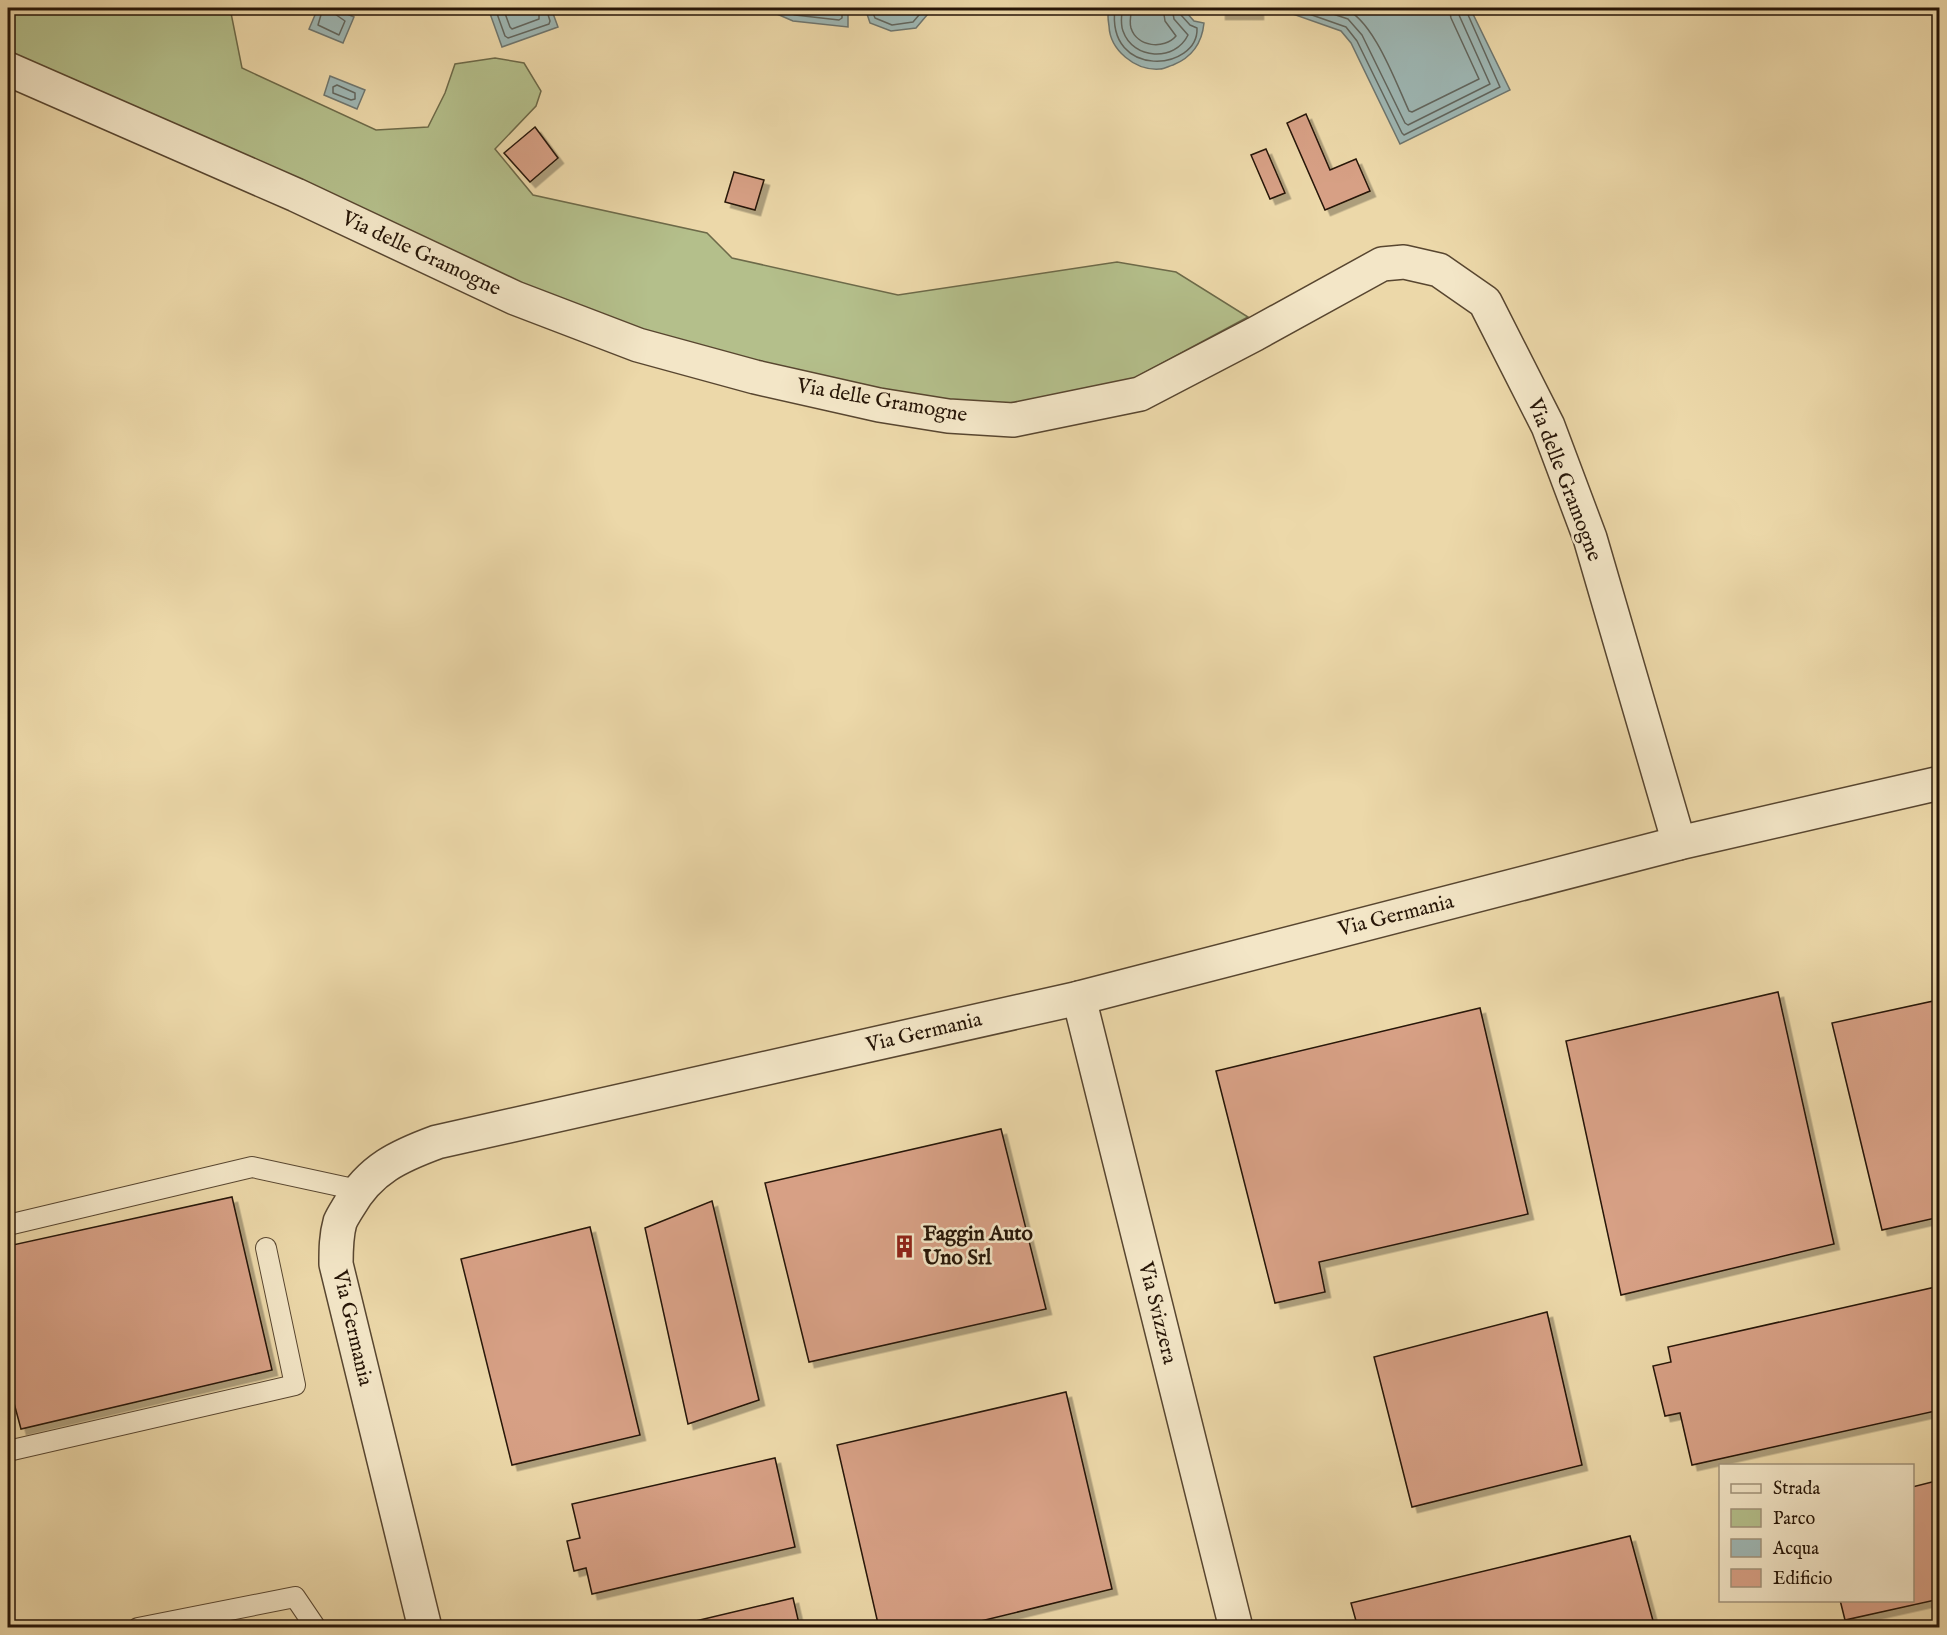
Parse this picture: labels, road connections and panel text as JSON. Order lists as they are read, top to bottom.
{
  "streets": {
    "street": ["Via delle Gramogne", "Via Germania", "Via Svizzera"]
  },
  "crossings": [
    ["Via delle Gramogne", "Via Germania"],
    ["Via Germania", "Via Svizzera"]
  ],
  "places": {
    "building": ["Faggin Auto Uno Srl"]
  },
  "legend": [
    "Strada",
    "Parco",
    "Acqua",
    "Edificio"
  ]
}
